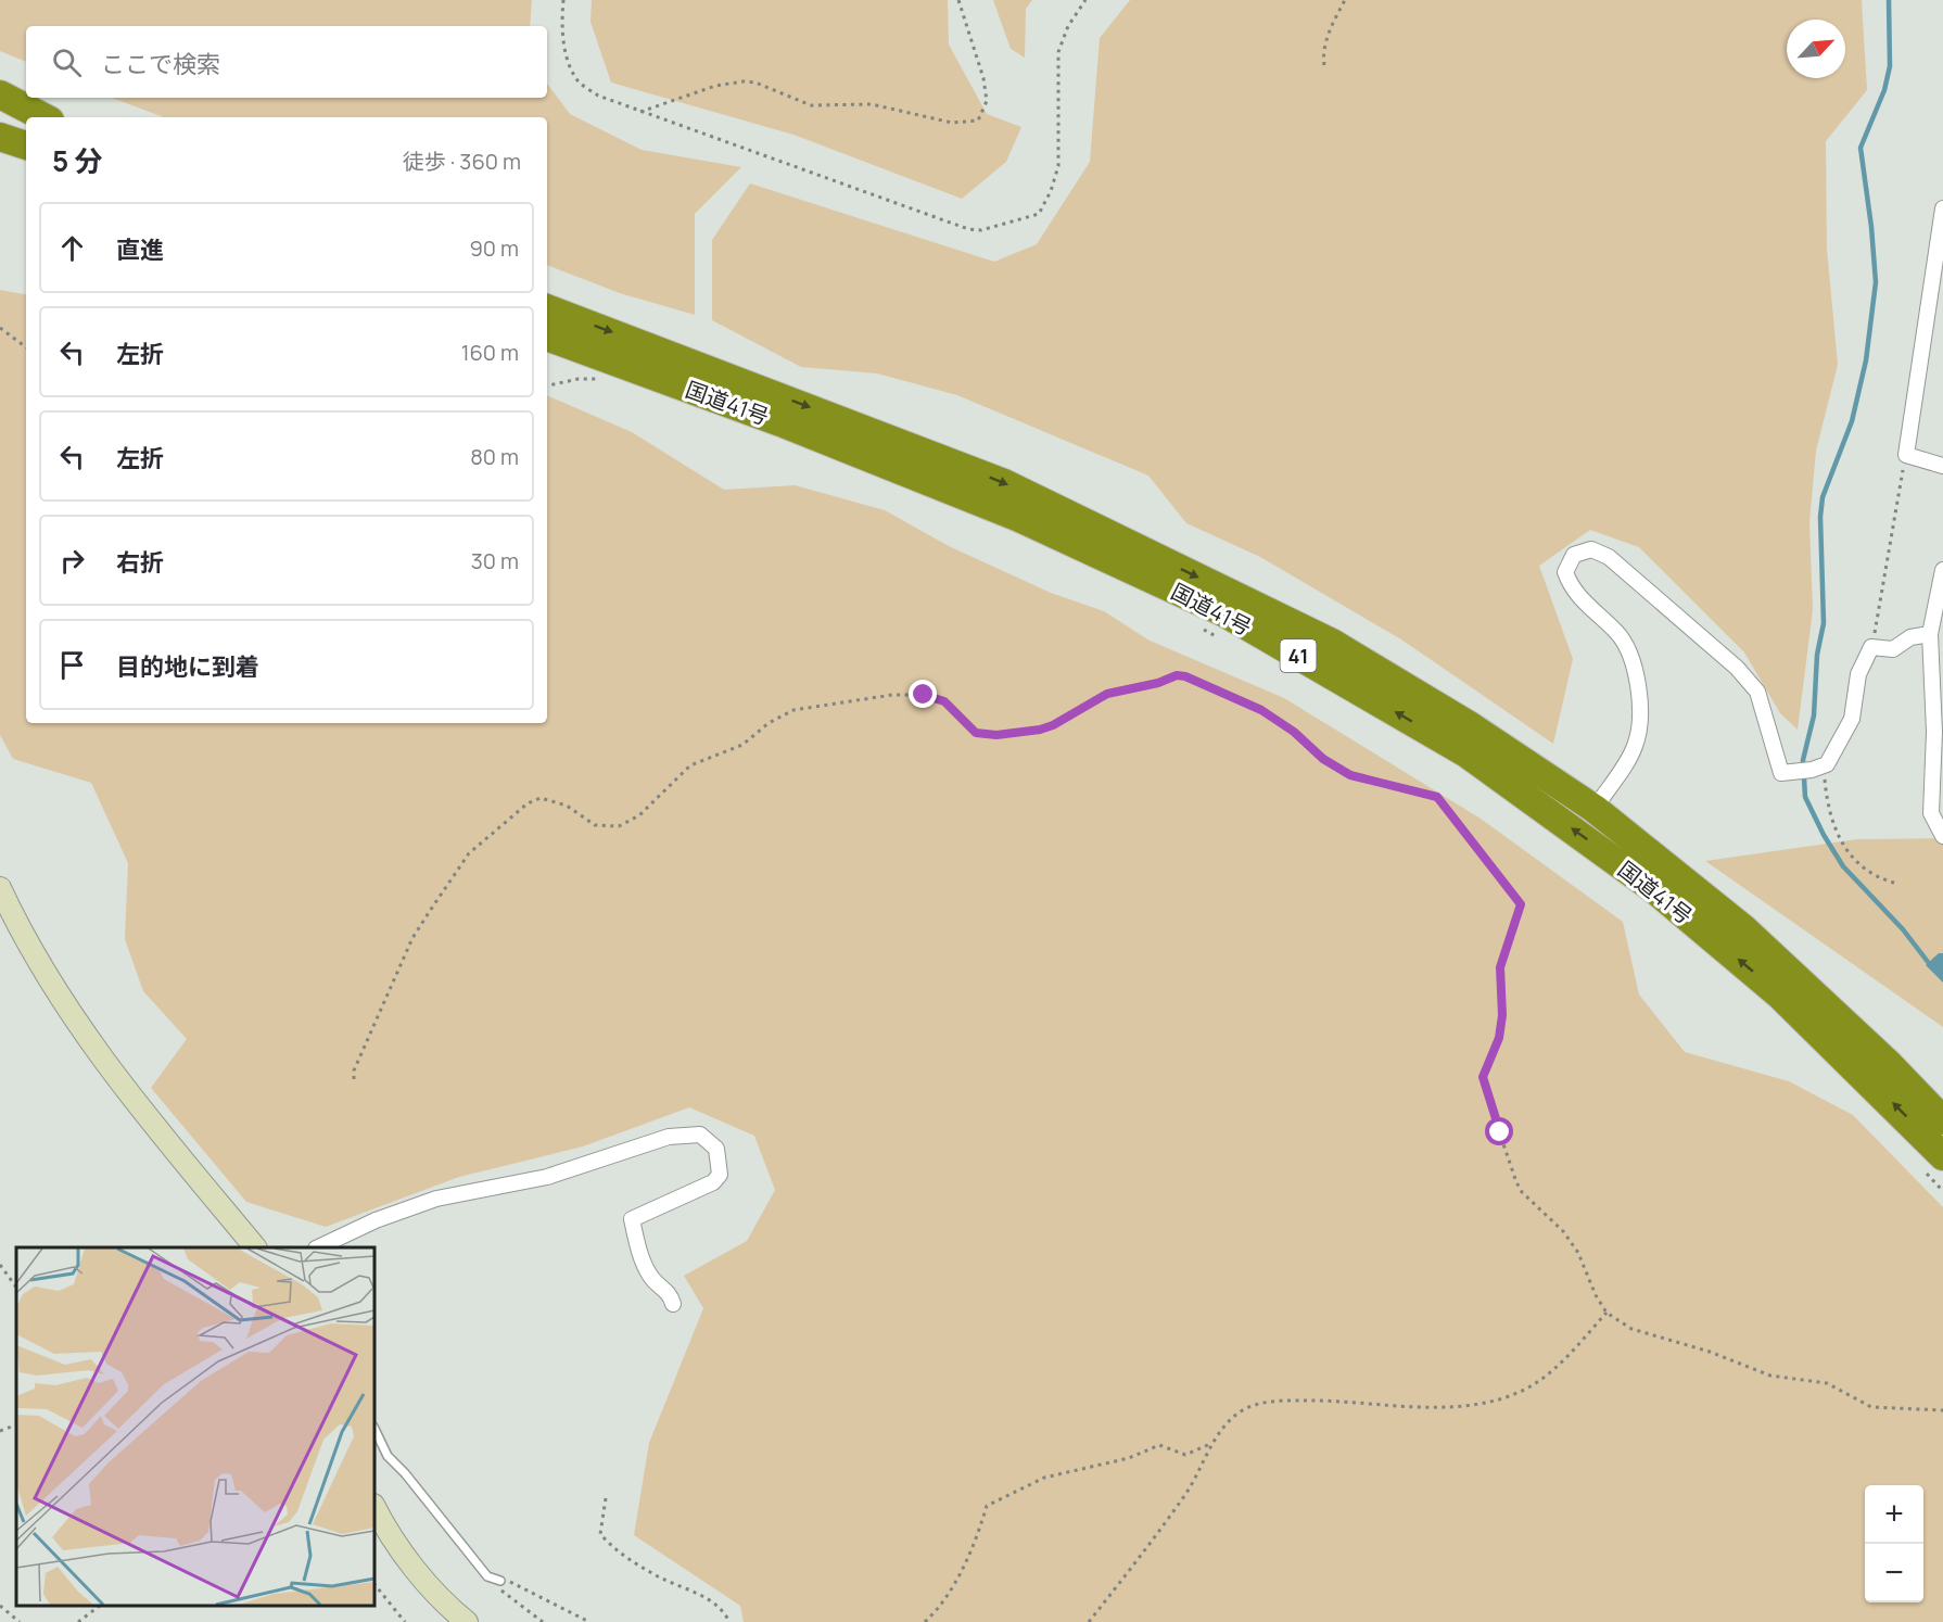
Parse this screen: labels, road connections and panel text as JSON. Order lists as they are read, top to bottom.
{
  "streets": {
    "highway": ["国道41号", "41"]
  },
  "north": "top right",
  "page": {
    "search": "ここで検索",
    "heading": ["5 分", "徒歩 · 360 m"],
    "list": [
      ["直進", "90 m"],
      ["左折", "160 m"],
      ["左折", "80 m"],
      ["右折", "30 m"],
      "目的地に到着"
    ],
    "map_buttons": ["+", "−"]
  }
}
